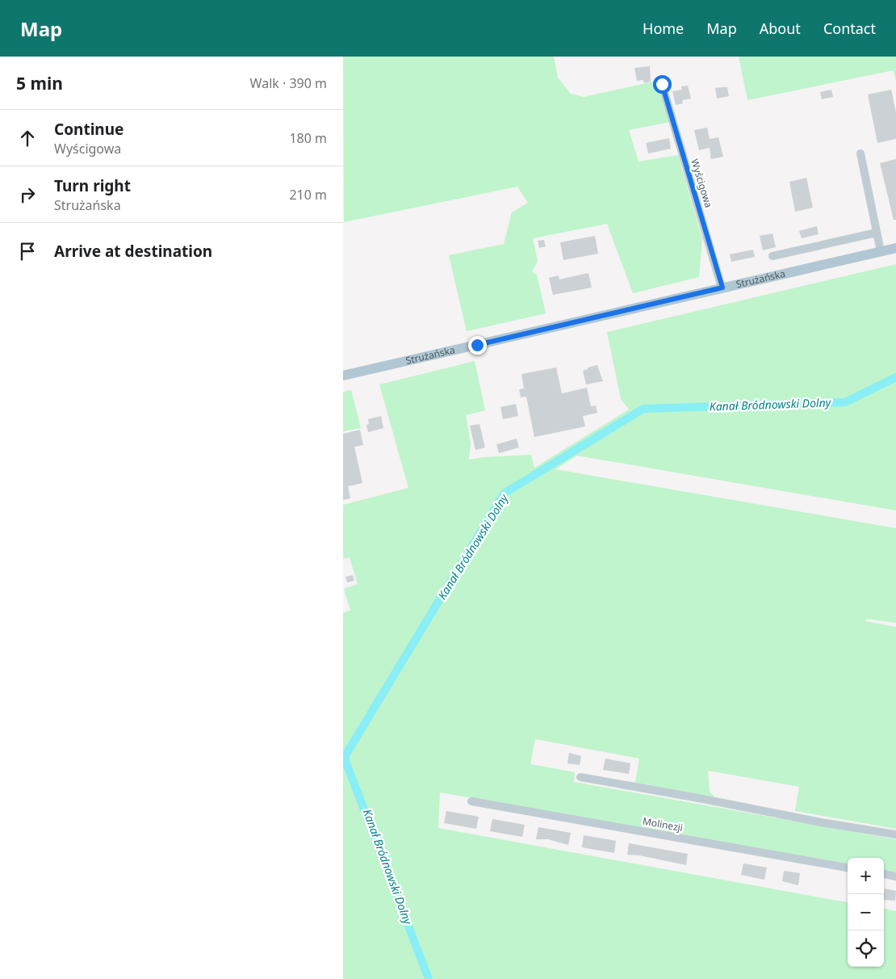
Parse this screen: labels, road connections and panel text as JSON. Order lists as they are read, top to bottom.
{
  "streets": {
    "main road": ["Strużańska"],
    "street": ["Wyścigowa", "Molinezji"]
  },
  "crossings": [
    ["Wyścigowa", "Strużańska"]
  ],
  "water": ["Kanał Bródnowski Dolny"],
  "page": {
    "header": "Map",
    "nav": [
      "Home",
      "Map",
      "About",
      "Contact"
    ],
    "heading": ["5 min", "Walk · 390 m"],
    "list": [
      ["Continue", "Wyścigowa", "180 m"],
      ["Turn right", "Strużańska", "210 m"],
      "Arrive at destination"
    ],
    "map_buttons": ["+", "−"]
  }
}
